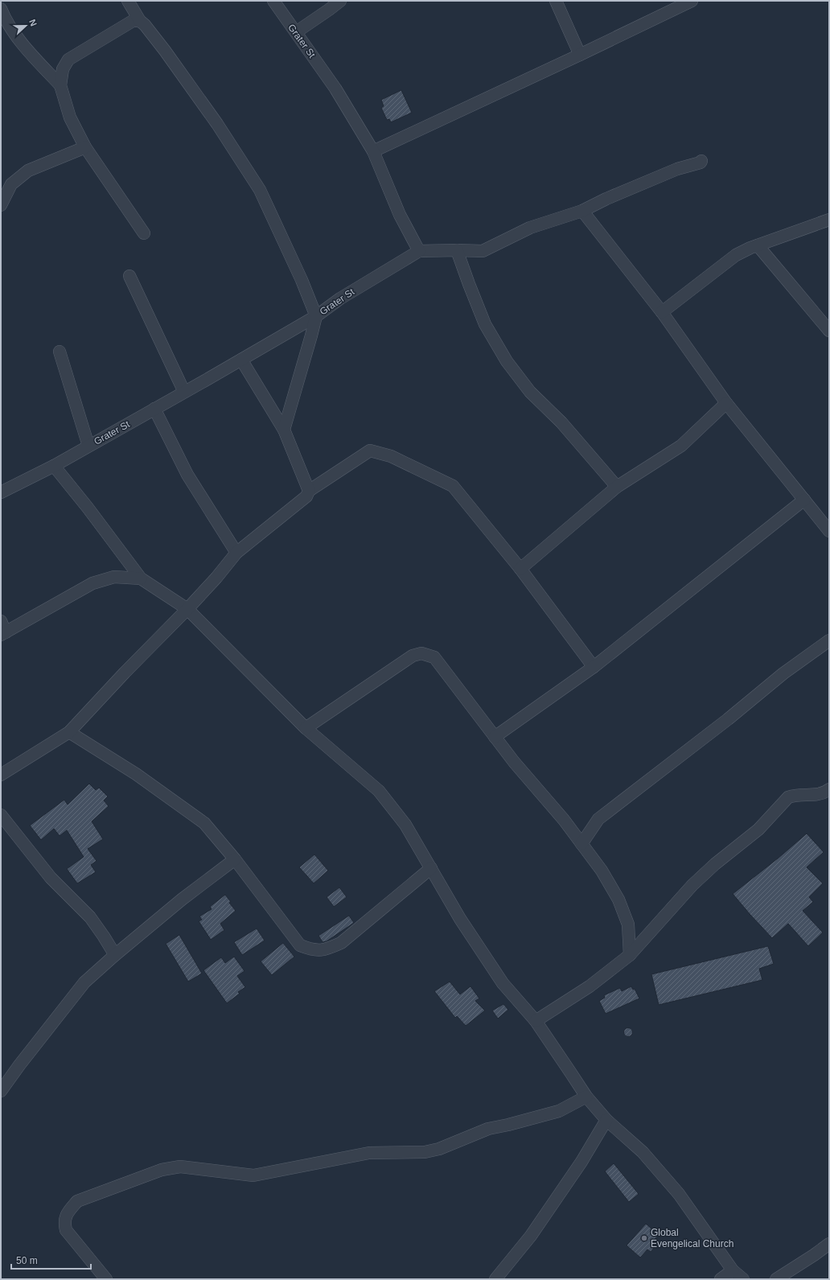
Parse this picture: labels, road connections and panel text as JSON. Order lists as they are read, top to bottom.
{
  "streets": {
    "street": ["Grater St"]
  },
  "places": ["Global Evengelical Church"],
  "scale_bar": "50 m",
  "north": "right"
}
